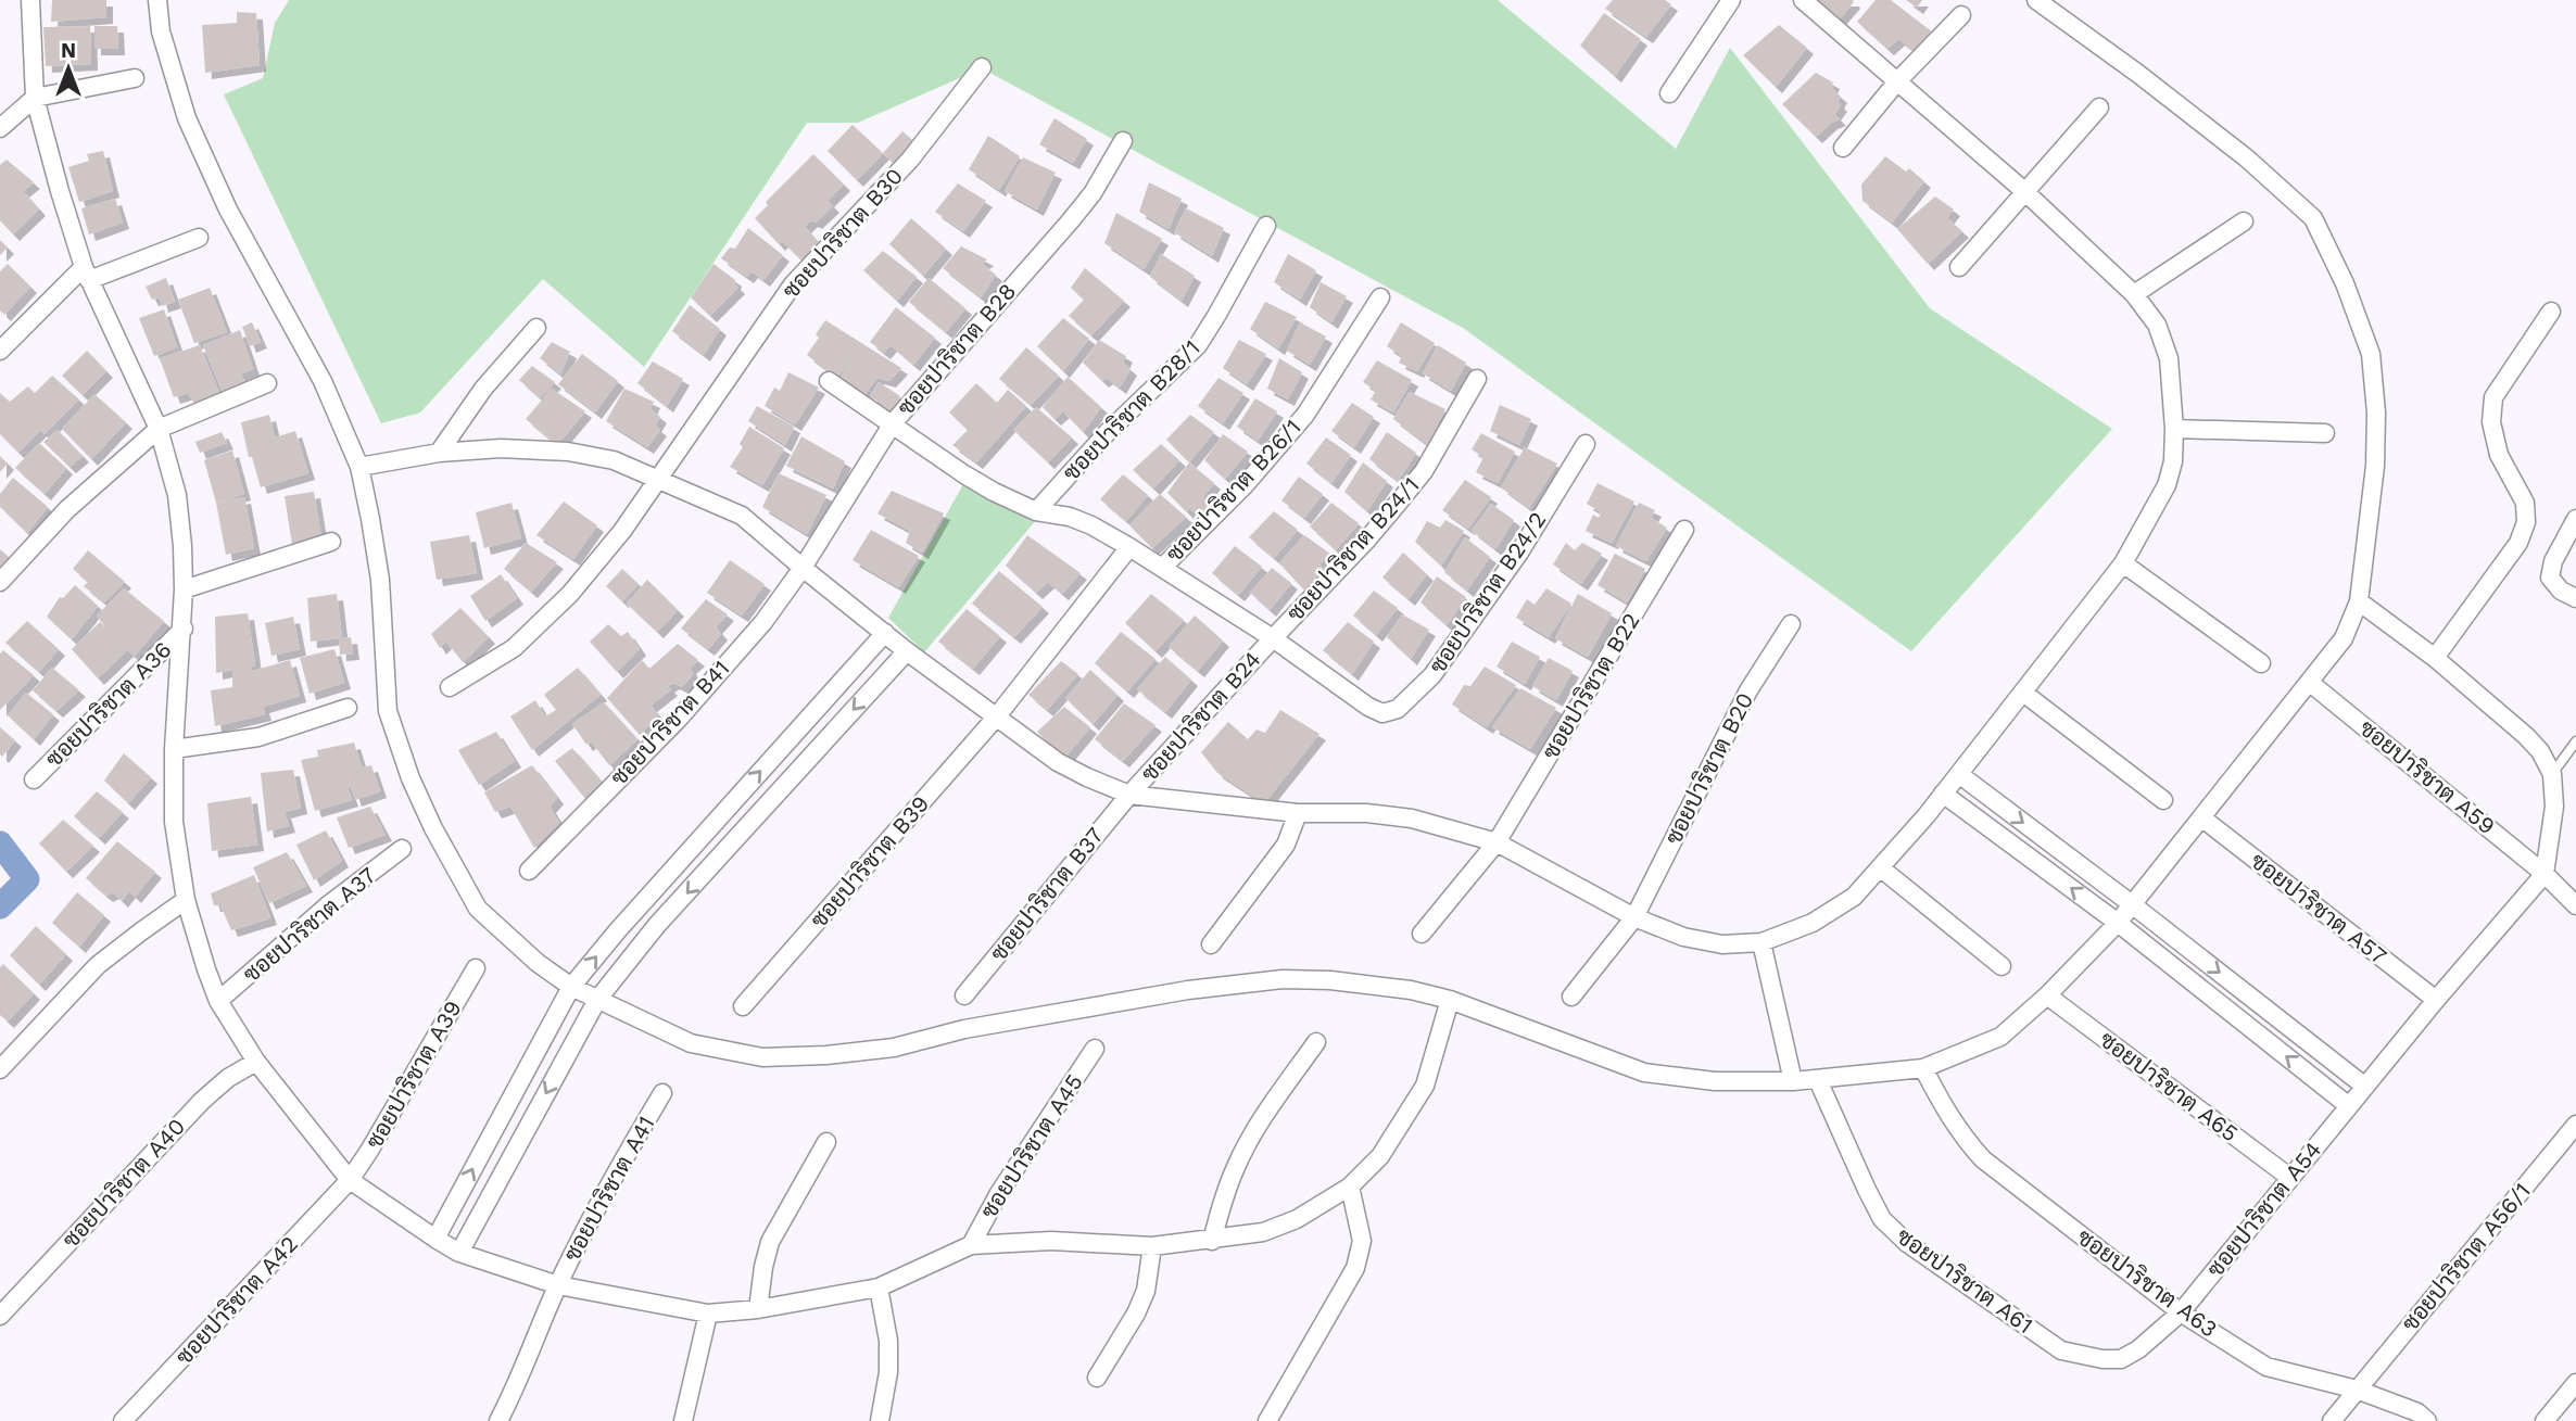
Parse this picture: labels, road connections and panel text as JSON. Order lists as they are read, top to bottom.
{
  "streets": {
    "street": [
      "ซอยปาริชาต B30",
      "ซอยปาริชาต B28",
      "ซอยปาริชาต B28/1",
      "ซอยปาริชาต B26/1",
      "ซอยปาริชาต B24/1",
      "ซอยปาริชาต B24/2",
      "ซอยปาริชาต B22",
      "ซอยปาริชาต A36",
      "ซอยปาริชาต B24",
      "ซอยปาริชาต B41",
      "ซอยปาริชาต B20",
      "ซอยปาริชาต A59",
      "ซอยปาริชาต B39",
      "ซอยปาริชาต B37",
      "ซอยปาริชาต A57",
      "ซอยปาริชาต A37",
      "ซอยปาริชาต A39",
      "ซอยปาริชาต A65",
      "ซอยปาริชาต A45",
      "ซอยปาริชาต A40",
      "ซอยปาริชาต A41",
      "ซอยปาริชาต A54",
      "ซอยปาริชาต A56/1",
      "ซอยปาริชาต A61",
      "ซอยปาริชาต A63",
      "ซอยปาริชาต A42"
    ]
  },
  "crossings": [
    ["ซอยปาริชาต B28", "ซอยปาริชาต B41"],
    ["ซอยปาริชาต B24/1", "ซอยปาริชาต B24/2"],
    ["ซอยปาริชาต B24/1", "ซอยปาริชาต B24"],
    ["ซอยปาริชาต B24/2", "ซอยปาริชาต B24"],
    ["ซอยปาริชาต B24", "ซอยปาริชาต B37"],
    ["ซอยปาริชาต A59", "ซอยปาริชาต A54"],
    ["ซอยปาริชาต A57", "ซอยปาริชาต A54"],
    ["ซอยปาริชาต A39", "ซอยปาริชาต A42"],
    ["ซอยปาริชาต A65", "ซอยปาริชาต A54"],
    ["ซอยปาริชาต A54", "ซอยปาริชาต A61"],
    ["ซอยปาริชาต A54", "ซอยปาริชาต A63"],
    ["ซอยปาริชาต A56/1", "ซอยปาริชาต A63"],
    ["ซอยปาริชาต A61", "ซอยปาริชาต A63"]
  ],
  "north": "top"
}
